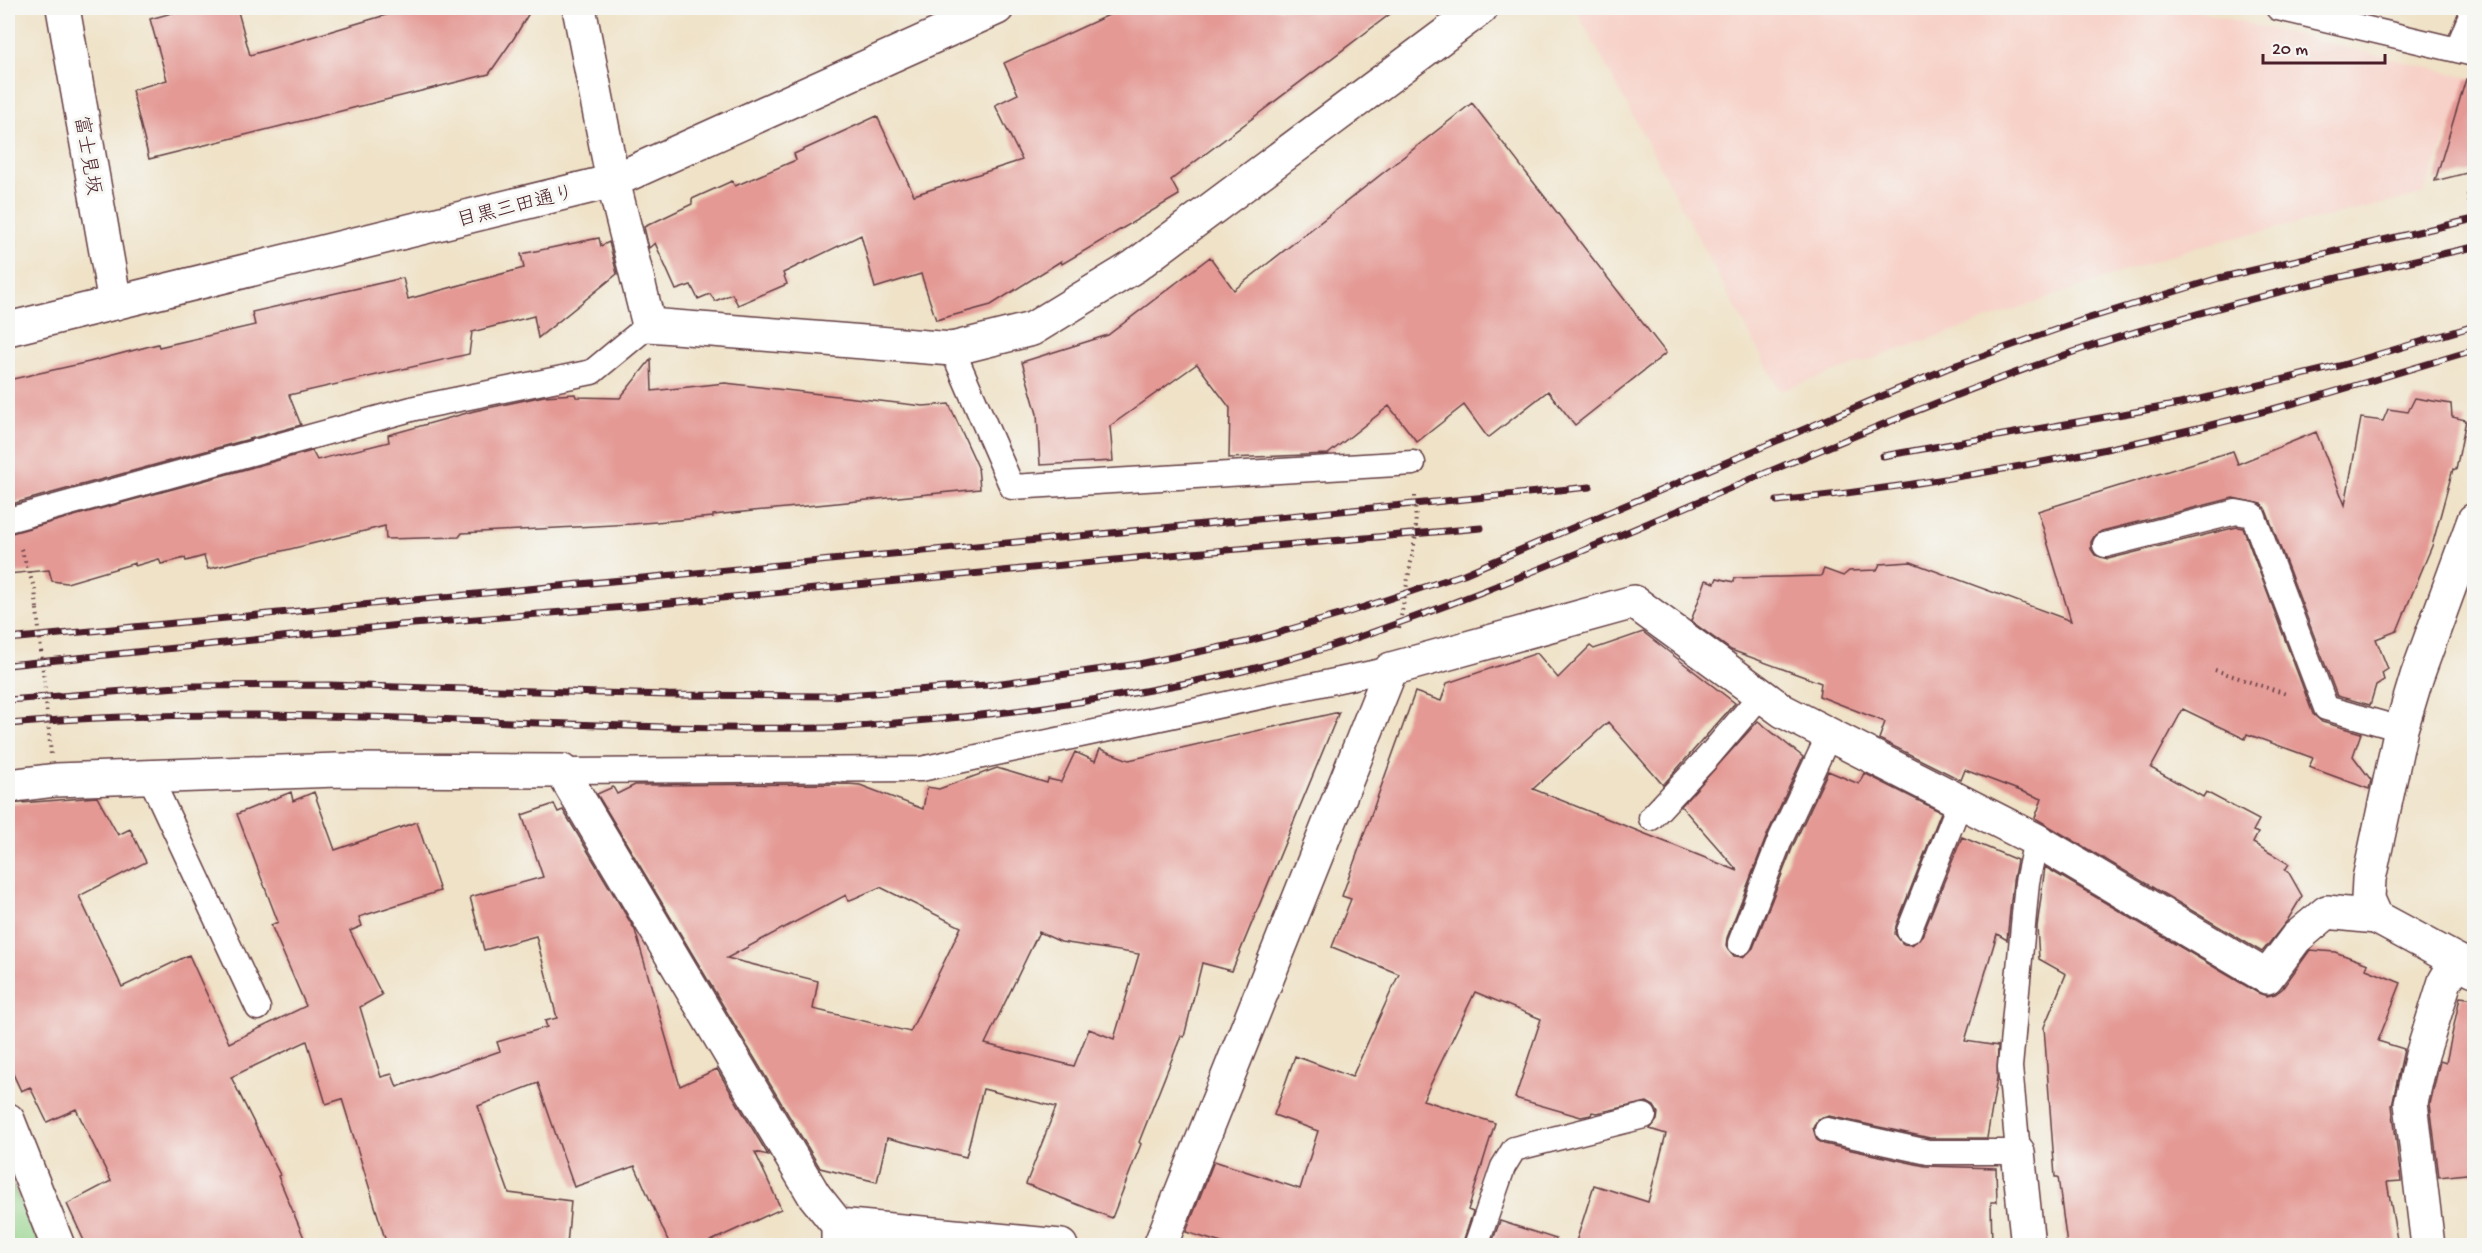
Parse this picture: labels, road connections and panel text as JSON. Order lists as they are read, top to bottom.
{
  "streets": {
    "street": ["富士見坂", "目黒三田通り"]
  },
  "crossings": [
    ["富士見坂", "目黒三田通り"]
  ],
  "scale_bar": "20 m"
}
